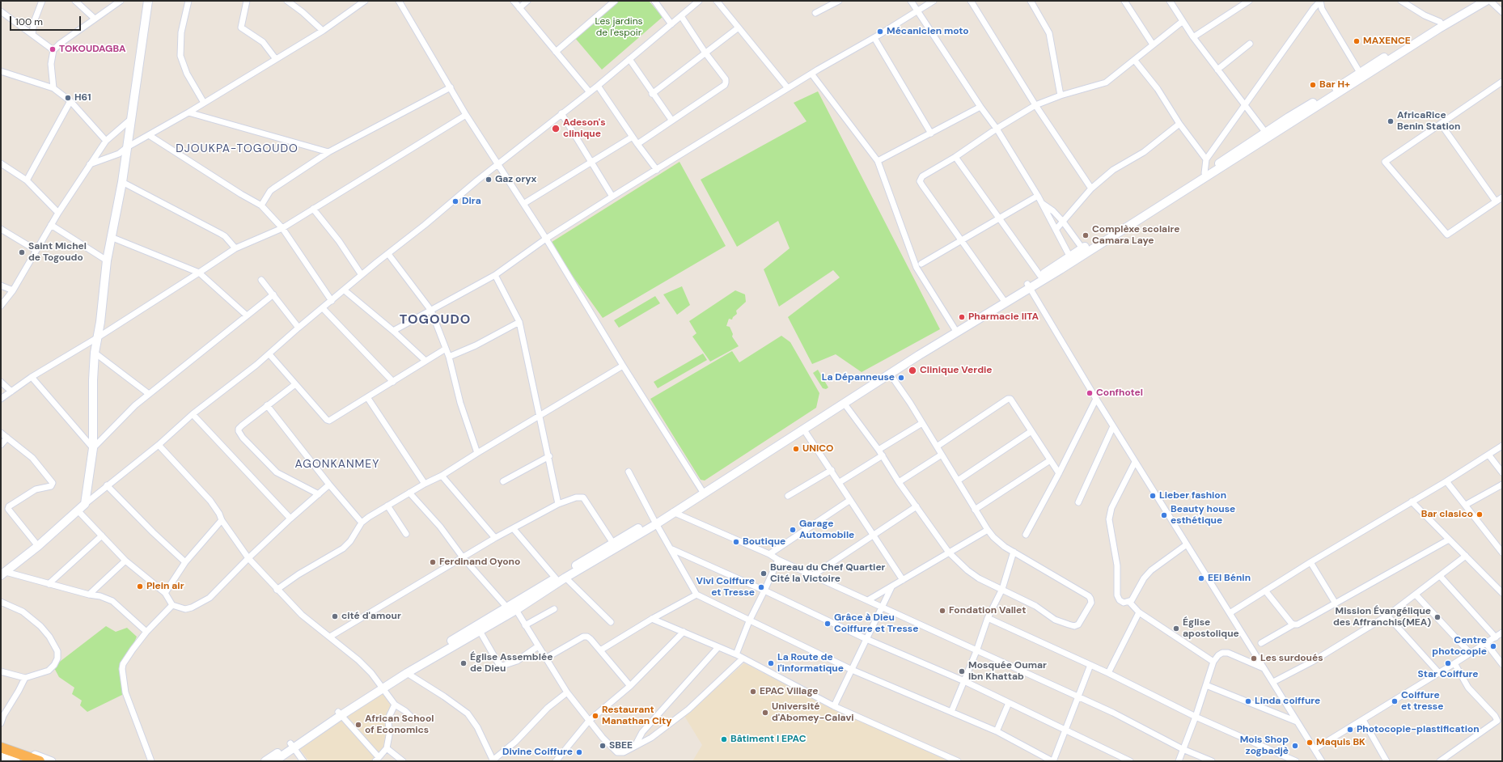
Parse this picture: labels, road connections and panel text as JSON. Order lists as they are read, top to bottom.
{
  "districts": ["DJOUKPA-TOGOUDO", "TOGOUDO", "AGONKANMEY"],
  "parks": ["Les jardins de l'espoir"],
  "places": [
    "Mécanicien moto",
    "MAXENCE",
    "TOKOUDAGBA",
    "Bar H+",
    "H61",
    "AfricaRice Benin Station",
    "Adeson's clinique",
    "Gaz oryx",
    "Dira",
    "Complèxe scolaire Camara Laye",
    "Saint Michel de Togoudo",
    "Pharmacie IITA",
    "Clinique Verdie",
    "La Dépanneuse",
    "Confhotel",
    "UNICO",
    "Lieber fashion",
    "Bar clasico",
    "Beauty house esthétique",
    "Garage Automobile",
    "Boutique",
    "Ferdinand Oyono",
    "Bureau du Chef Quartier Cité la Victoire",
    "EEI Bénin",
    "Plein air",
    "Vivi Coiffure et Tresse",
    "Fondation Vallet",
    "cité d'amour",
    "Mission Évangélique des Affranchis(MEA)",
    "Grâce à Dieu Coiffure et Tresse",
    "Église apostolique",
    "Centre photocopie",
    "Les surdoués",
    "Église Assemblée de Dieu",
    "La Route de l'informatique",
    "Star Coiffure",
    "Mosquée Oumar Ibn Khattab",
    "EPAC Village",
    "Linda coiffure",
    "Coiffure et tresse",
    "Université d'Abomey-Calavi",
    "Restaurant Manathan City",
    "African School of Economics",
    "Photocopie-plastification",
    "Bâtiment I EPAC",
    "Maquis BK",
    "SBEE",
    "Mois Shop zogbadjè",
    "Divine Coiffure"
  ],
  "scale_bar": "100 m"
}
